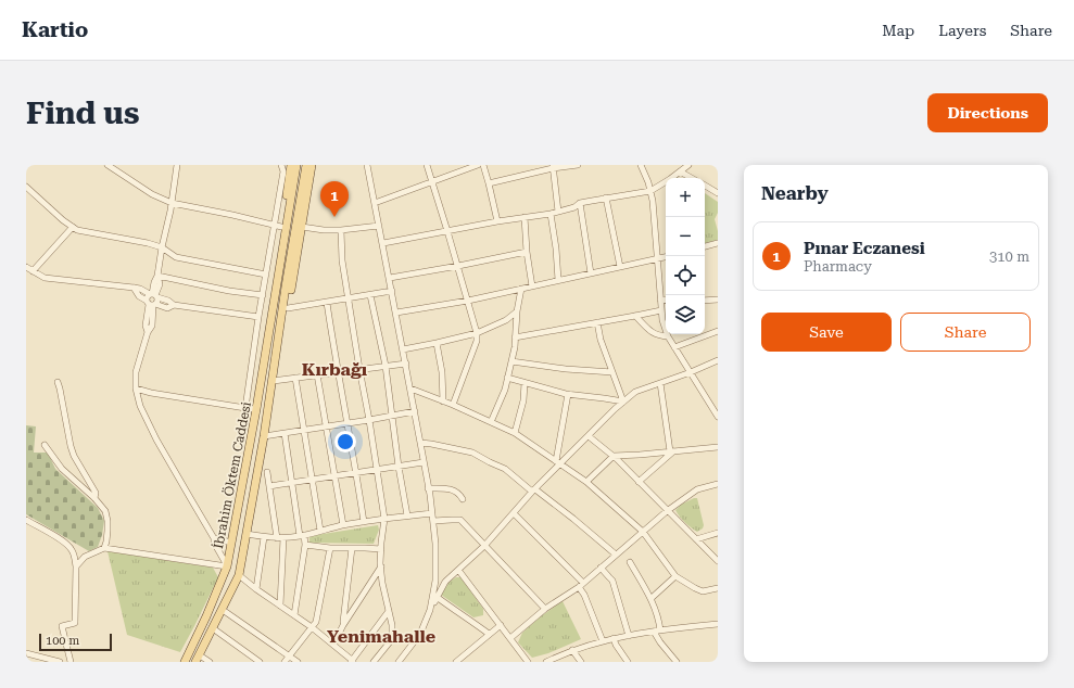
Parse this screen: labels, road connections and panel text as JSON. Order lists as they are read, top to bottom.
{
  "streets": {
    "main road": ["İbrahim Öktem Caddesi"]
  },
  "districts": ["Kırbağı", "Yenimahalle"],
  "scale_bar": "100 m",
  "page": {
    "header": "Kartio",
    "nav": ["Map", "Layers", "Share"],
    "buttons": [
      "Directions",
      ["Save", "Share"]
    ],
    "title": "Find us",
    "heading": "Nearby",
    "map_buttons": ["+", "−"],
    "pins": "1",
    "list": [
      {
        "mark": "1",
        "name": "Pınar Eczanesi",
        "note": "Pharmacy",
        "value": "310 m"
      }
    ],
    "scale": "100 m"
  }
}
